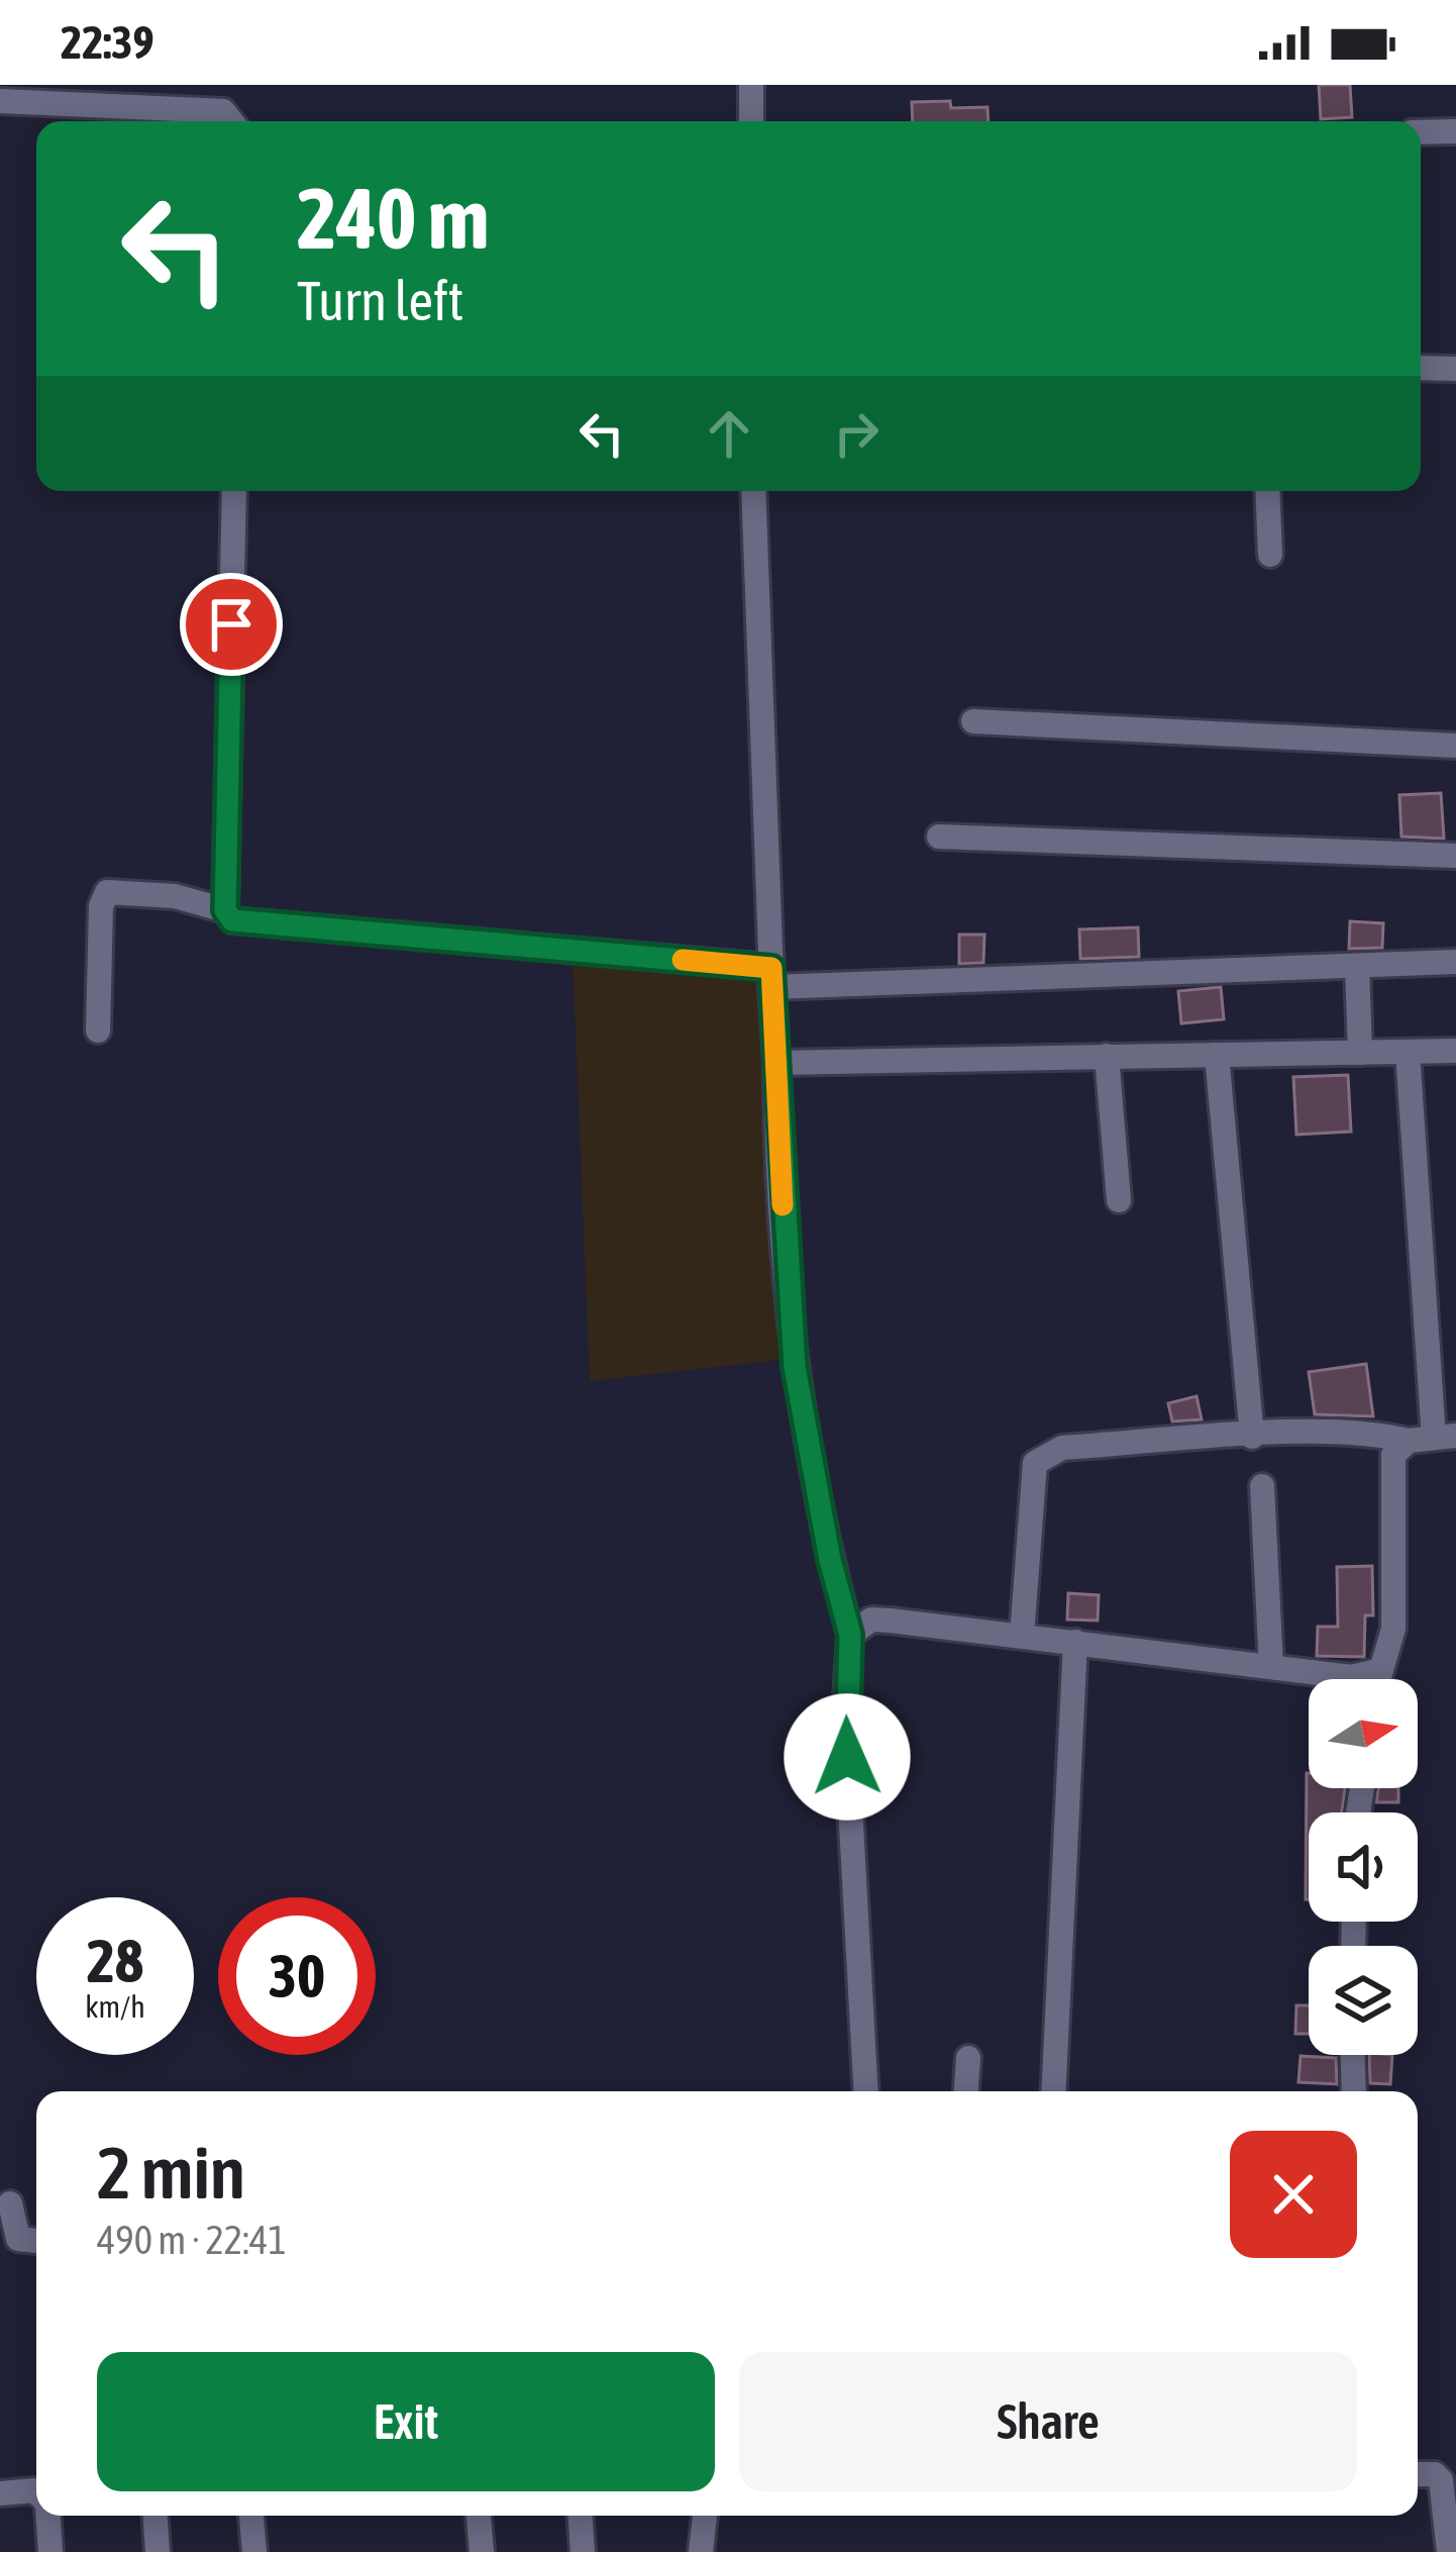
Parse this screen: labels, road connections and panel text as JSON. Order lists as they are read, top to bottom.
{
  "north": "right",
  "page": {
    "status": "22:39",
    "turn": ["240 m", "Turn left"],
    "speed": "28 km/h",
    "limit": "30",
    "heading": ["2 min", "490 m · 22:41"],
    "buttons": ["Exit", "Share"]
  }
}
